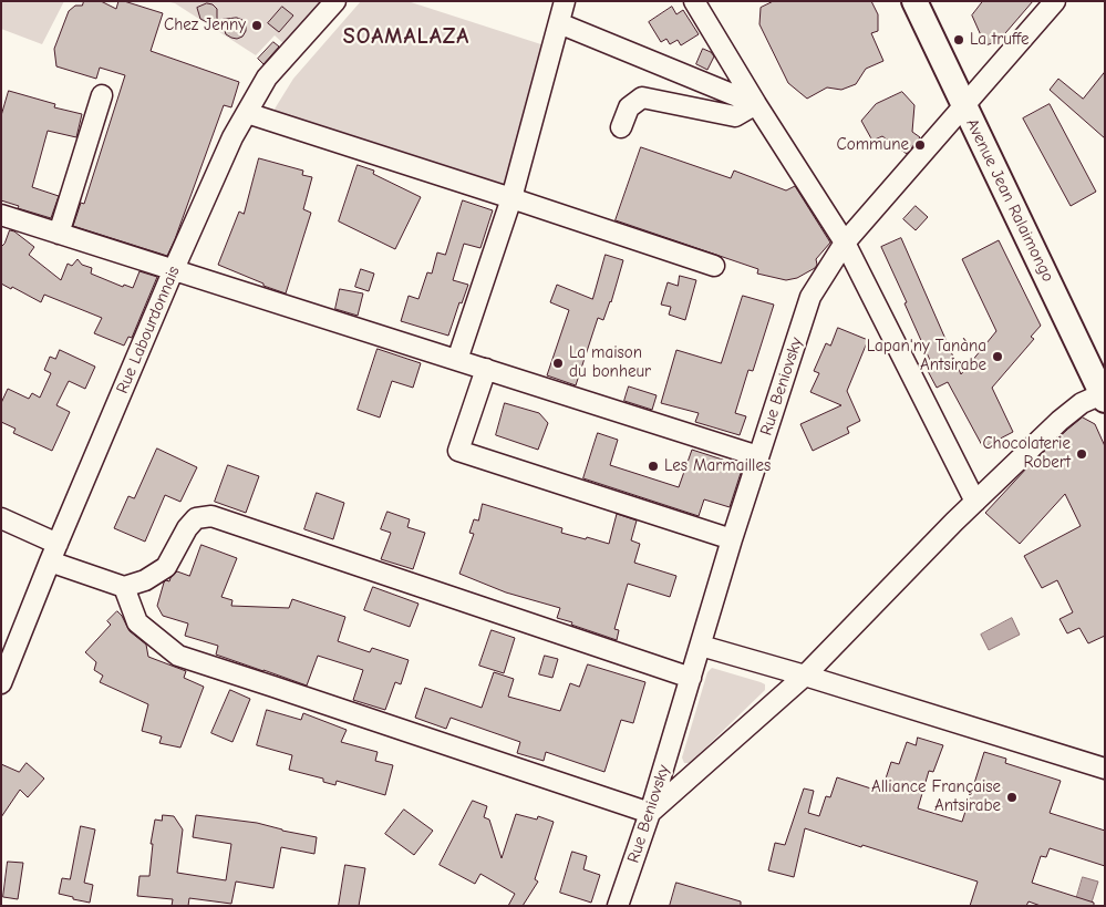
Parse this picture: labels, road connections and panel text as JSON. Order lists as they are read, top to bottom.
{
  "streets": {
    "main road": ["Avenue Jean Ralaimongo"],
    "street": ["Rue Labourdonnais", "Rue Beniovsky"]
  },
  "crossings": [
    ["Avenue Jean Ralaimongo", "Rue Beniovsky"]
  ],
  "districts": ["SOAMALAZA"],
  "places": [
    "Chez Jenny",
    "La truffe",
    "Commune",
    "Lapan'ny Tanàna Antsirabe",
    "La maison du bonheur",
    "Chocolaterie Robert",
    "Les Marmailles",
    "Alliance Française Antsirabe"
  ]
}
